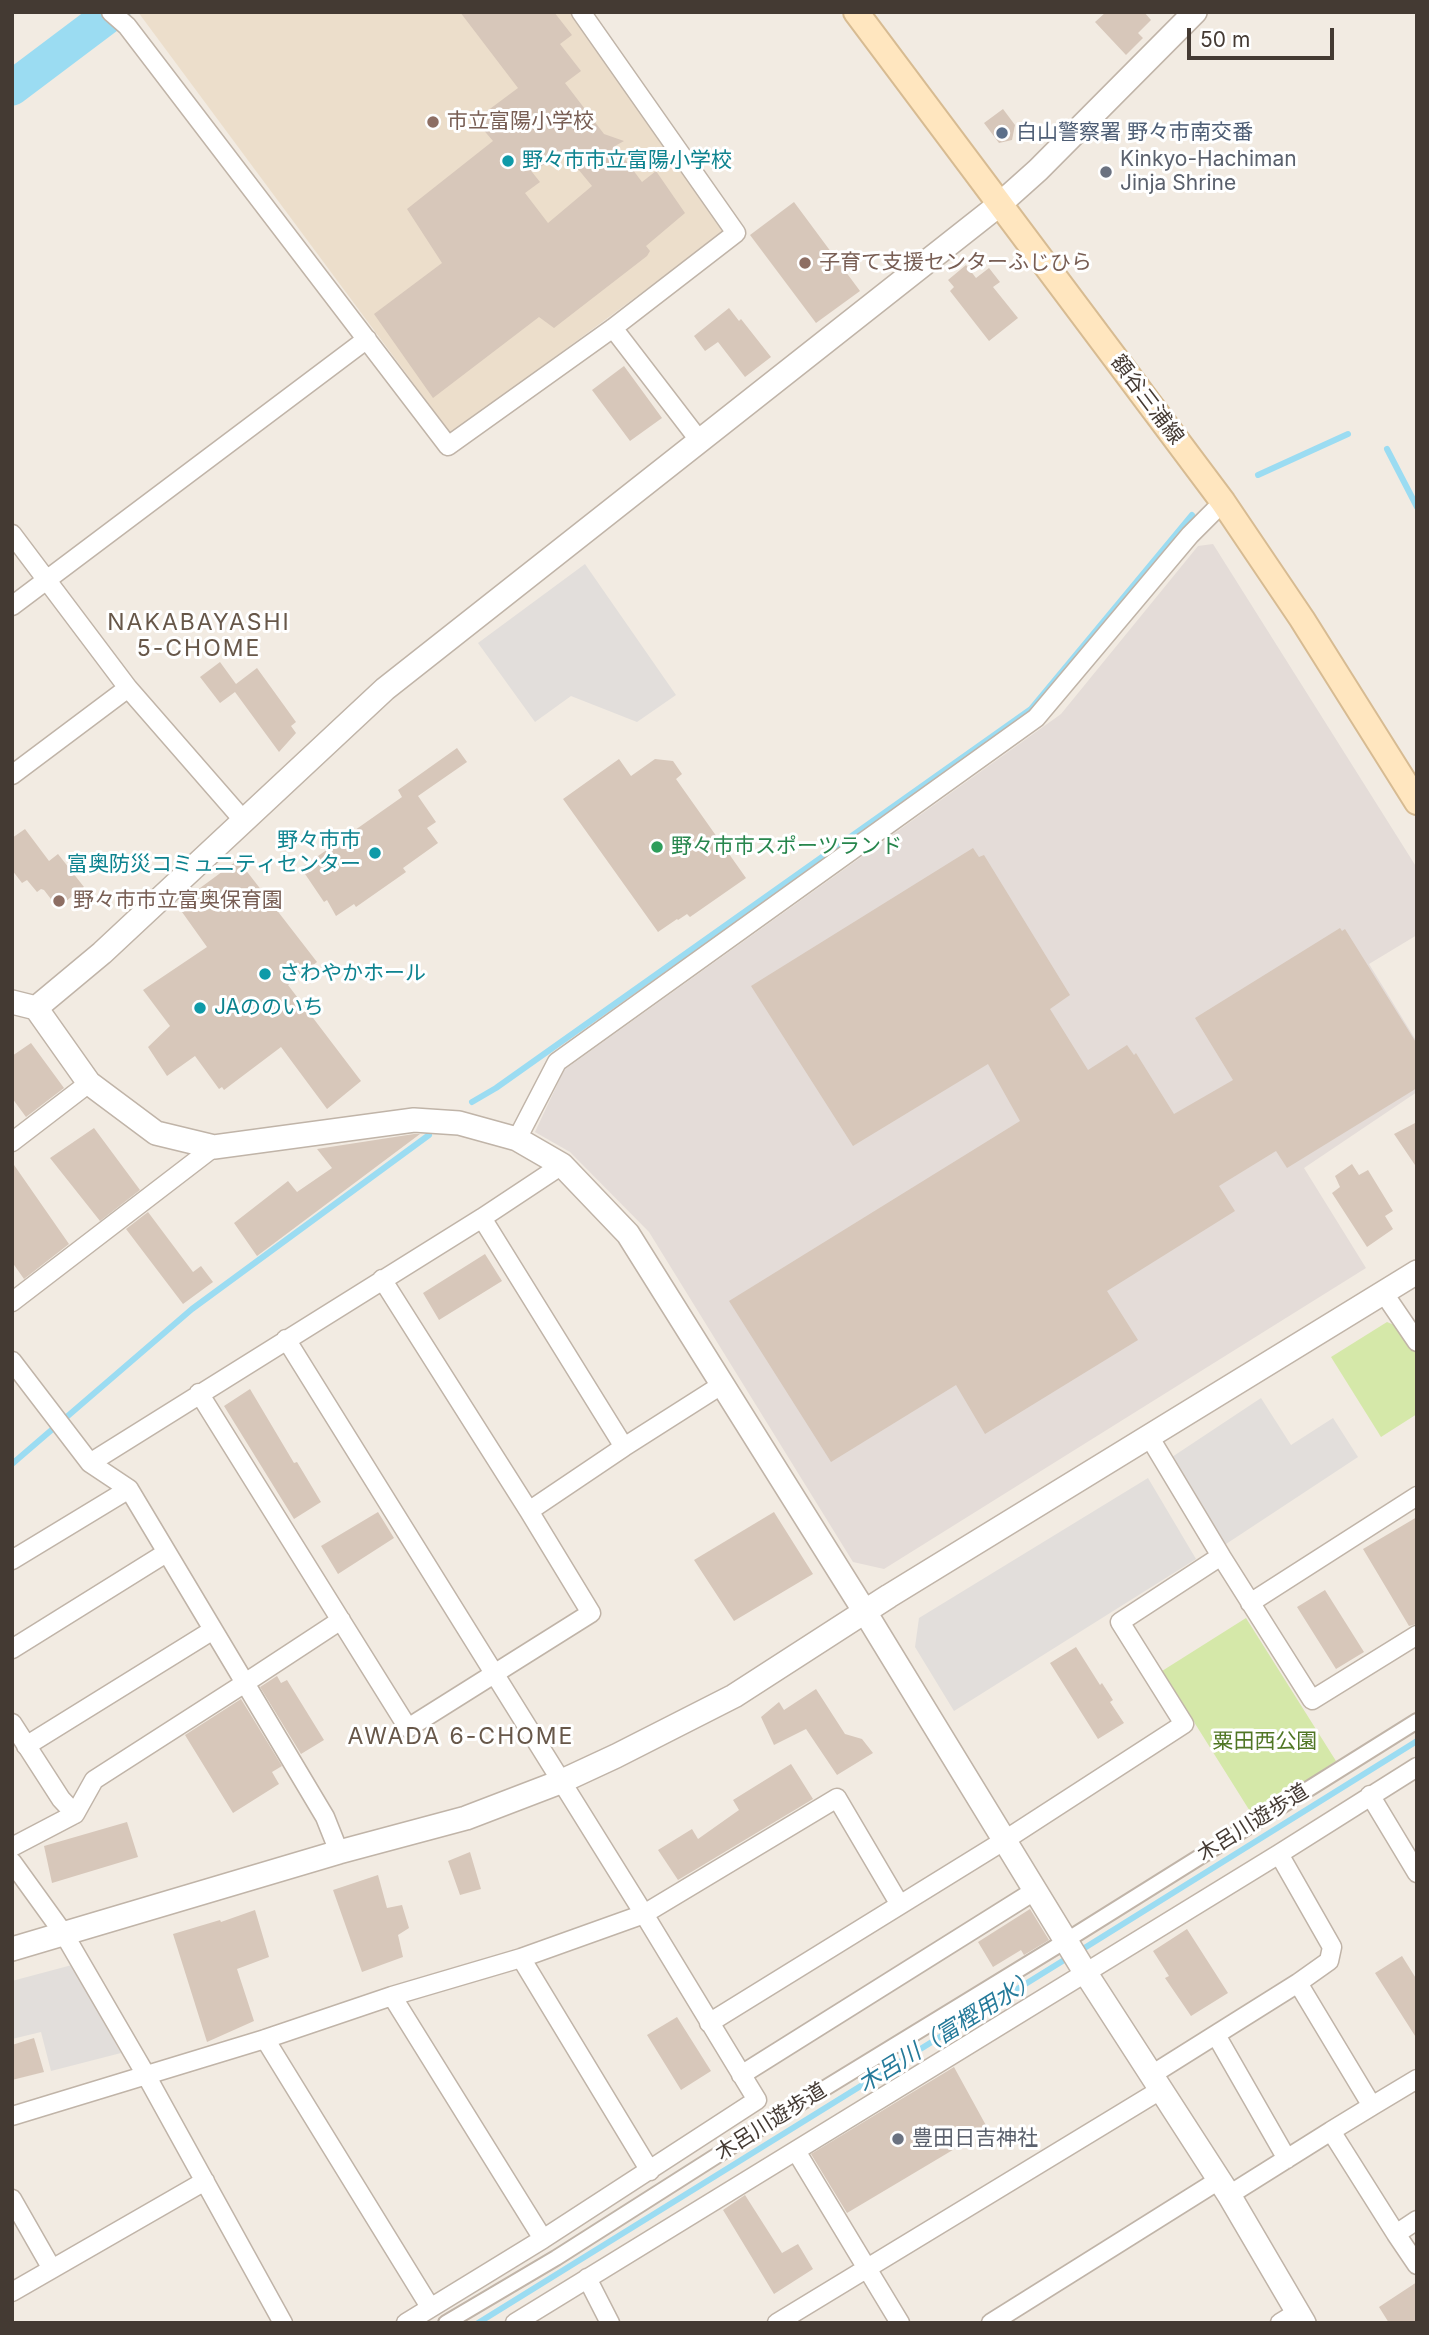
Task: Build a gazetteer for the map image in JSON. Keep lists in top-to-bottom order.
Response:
{
  "streets": {
    "main road": ["額谷三浦線"],
    "street": ["木呂川遊歩道"]
  },
  "districts": ["NAKABAYASHI 5-CHOME", "AWADA 6-CHOME"],
  "water": ["木呂川（富樫用水）"],
  "parks": ["粟田西公園"],
  "places": [
    "市立富陽小学校",
    "白山警察署 野々市南交番",
    "野々市市立富陽小学校",
    "Kinkyo-Hachiman Jinja Shrine",
    "子育て支援センターふじひら",
    "野々市市スポーツランド",
    "野々市市 富奥防災コミュニティセンター",
    "野々市市立富奥保育園",
    "さわやかホール",
    "JAののいち",
    "豊田日吉神社"
  ],
  "scale_bar": "50 m"
}
